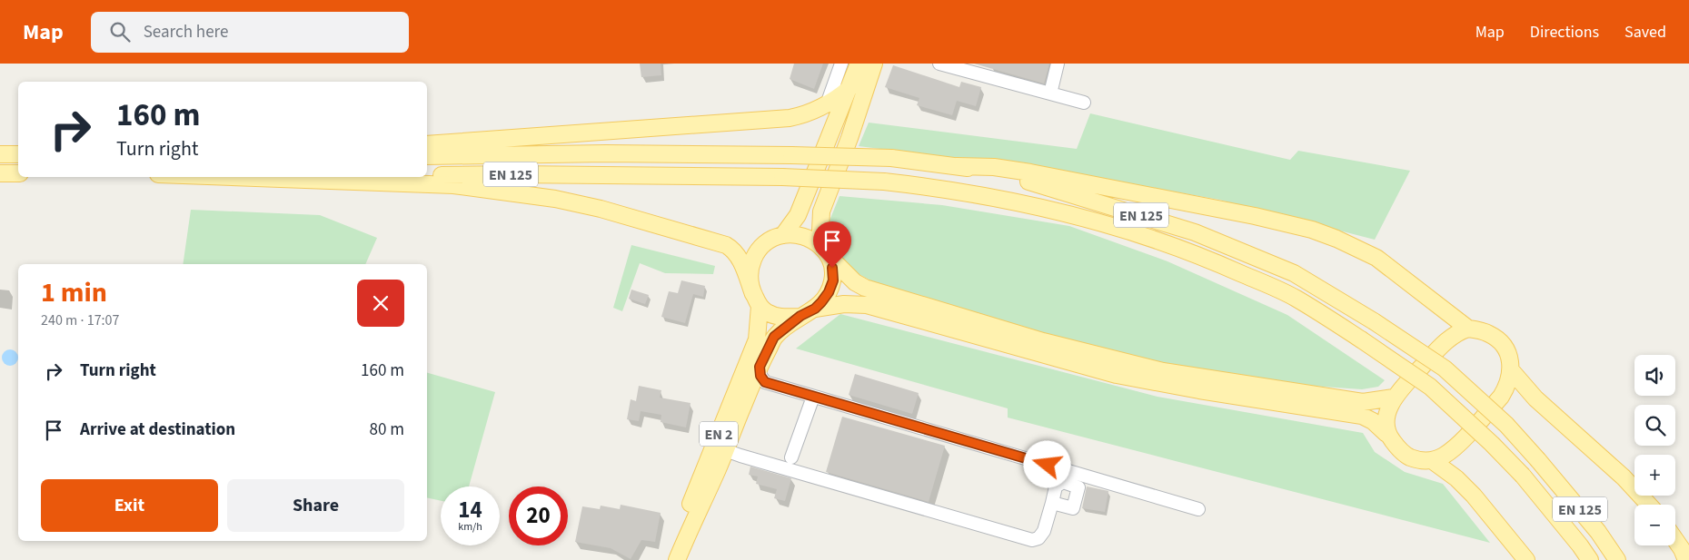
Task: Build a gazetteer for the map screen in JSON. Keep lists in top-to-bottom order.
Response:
{
  "streets": {
    "main road": ["EN 125", "EN 2"]
  },
  "page": {
    "header": "Map",
    "search": "Search here",
    "nav": ["Map", "Directions", "Saved"],
    "turn": ["160 m", "Turn right"],
    "heading": ["1 min", "240 m · 17:07"],
    "list": [
      {
        "name": "Turn right",
        "value": "160 m"
      },
      {
        "name": "Arrive at destination",
        "value": "80 m"
      }
    ],
    "map_buttons": ["+", "−"],
    "buttons": ["Exit", "Share"],
    "speed": "14 km/h",
    "limit": "20"
  }
}
